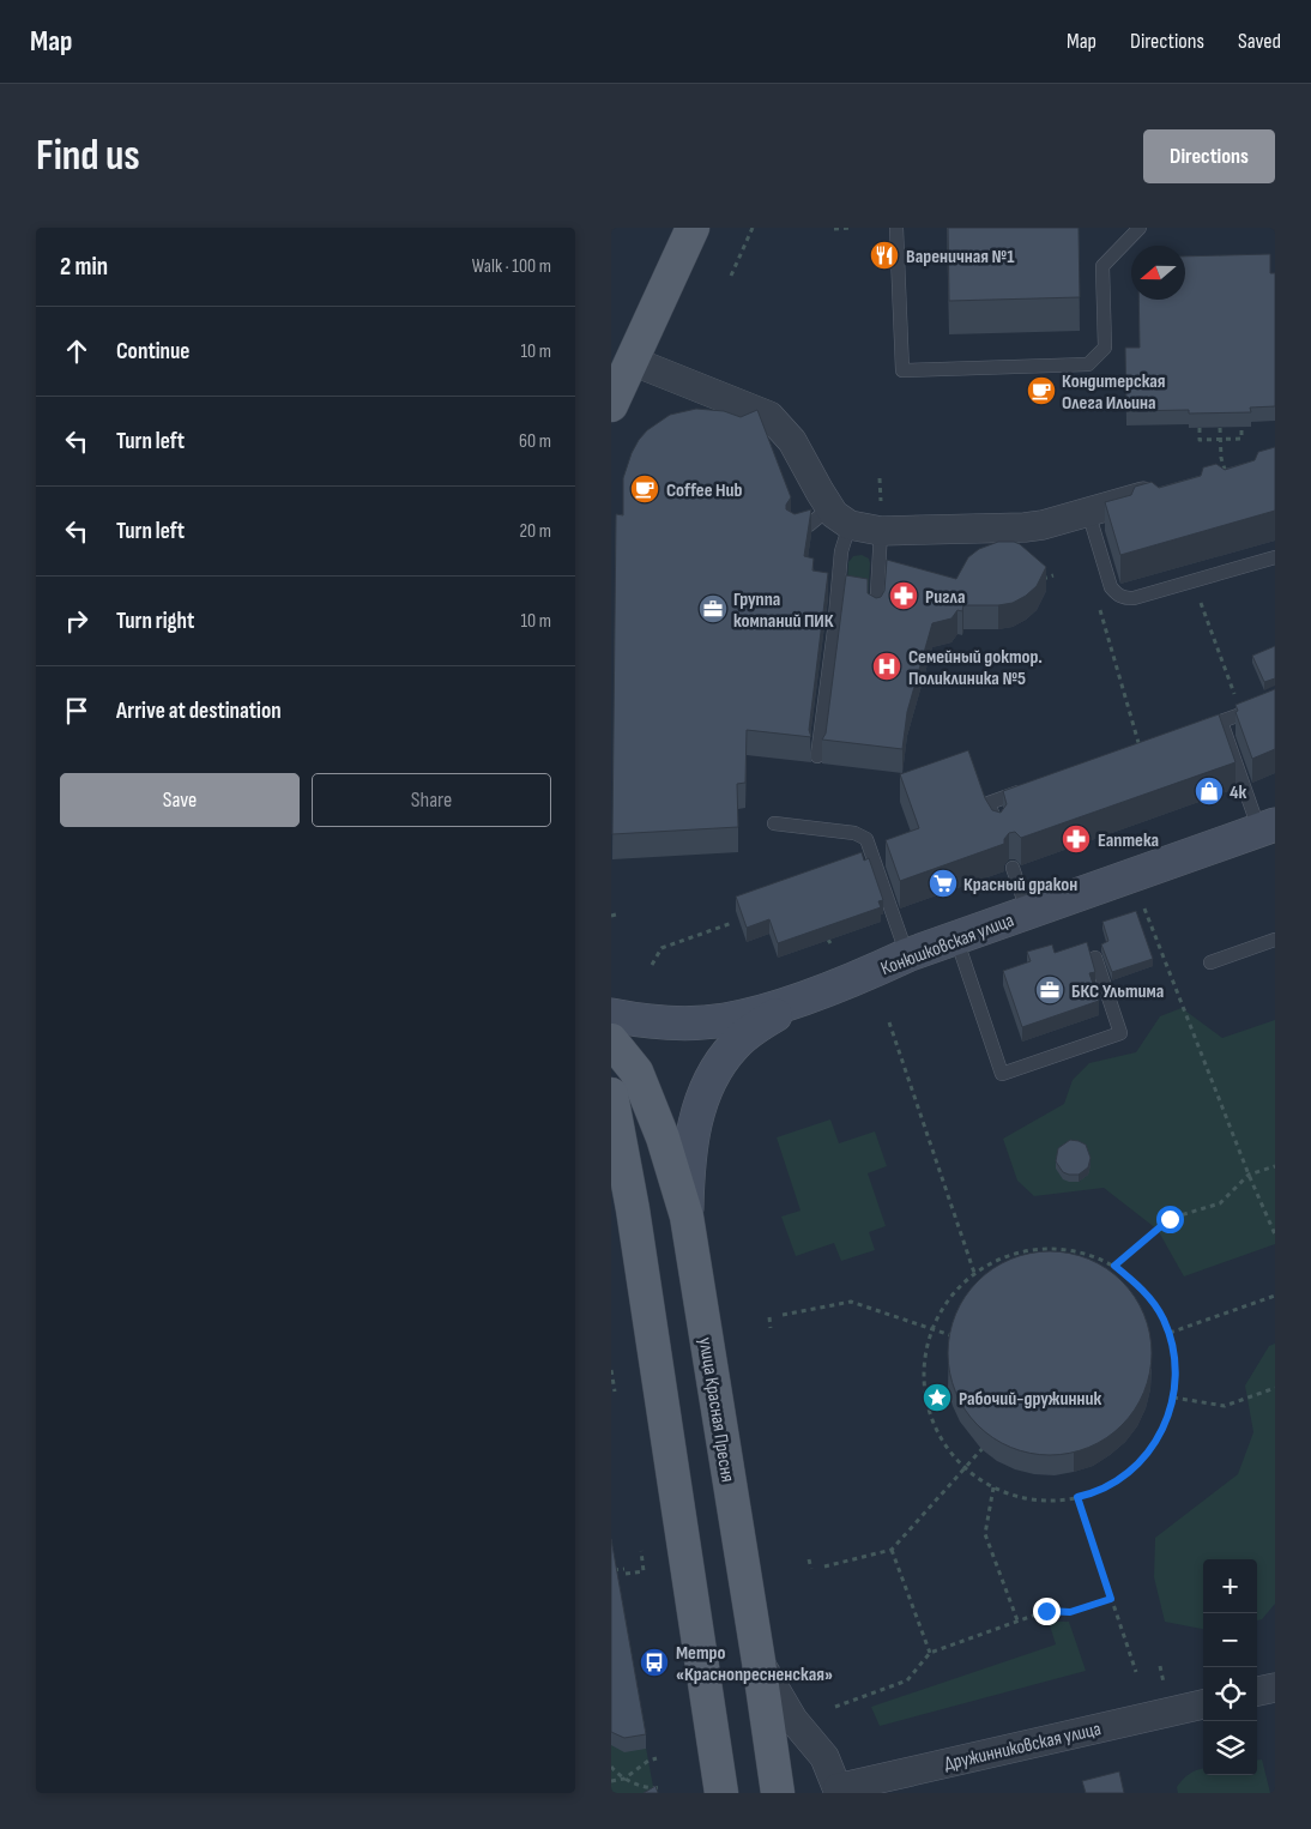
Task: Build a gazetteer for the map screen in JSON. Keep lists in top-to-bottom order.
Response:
{
  "streets": {
    "main road": ["Конюшковская улица", "улица Красная Пресня"],
    "street": ["Дружинниковская улица"]
  },
  "places": {
    "restaurant": ["Вареничная №1"],
    "cafe": ["Кондитерская Олега Ильина", "Coffee Hub"],
    "pharmacy": ["Ригла", "Еаптека"],
    "office": ["Группа компаний ПИК", "БКС Ультима"],
    "hospital": ["Семейный доктор. Поликлиника №5"],
    "shop": ["4к"],
    "supermarket": ["Красный дракон"],
    "place": ["Рабочий-дружинник"],
    "bus stop": ["Метро «Краснопресненская»"]
  },
  "north": "left",
  "page": {
    "header": "Map",
    "nav": ["Map", "Directions", "Saved"],
    "buttons": [
      "Directions",
      ["Save", "Share"]
    ],
    "title": "Find us",
    "heading": ["2 min", "Walk · 100 m"],
    "list": [
      ["Continue", "10 m"],
      ["Turn left", "60 m"],
      ["Turn left", "20 m"],
      ["Turn right", "10 m"],
      "Arrive at destination"
    ],
    "map_buttons": ["+", "−"]
  }
}
